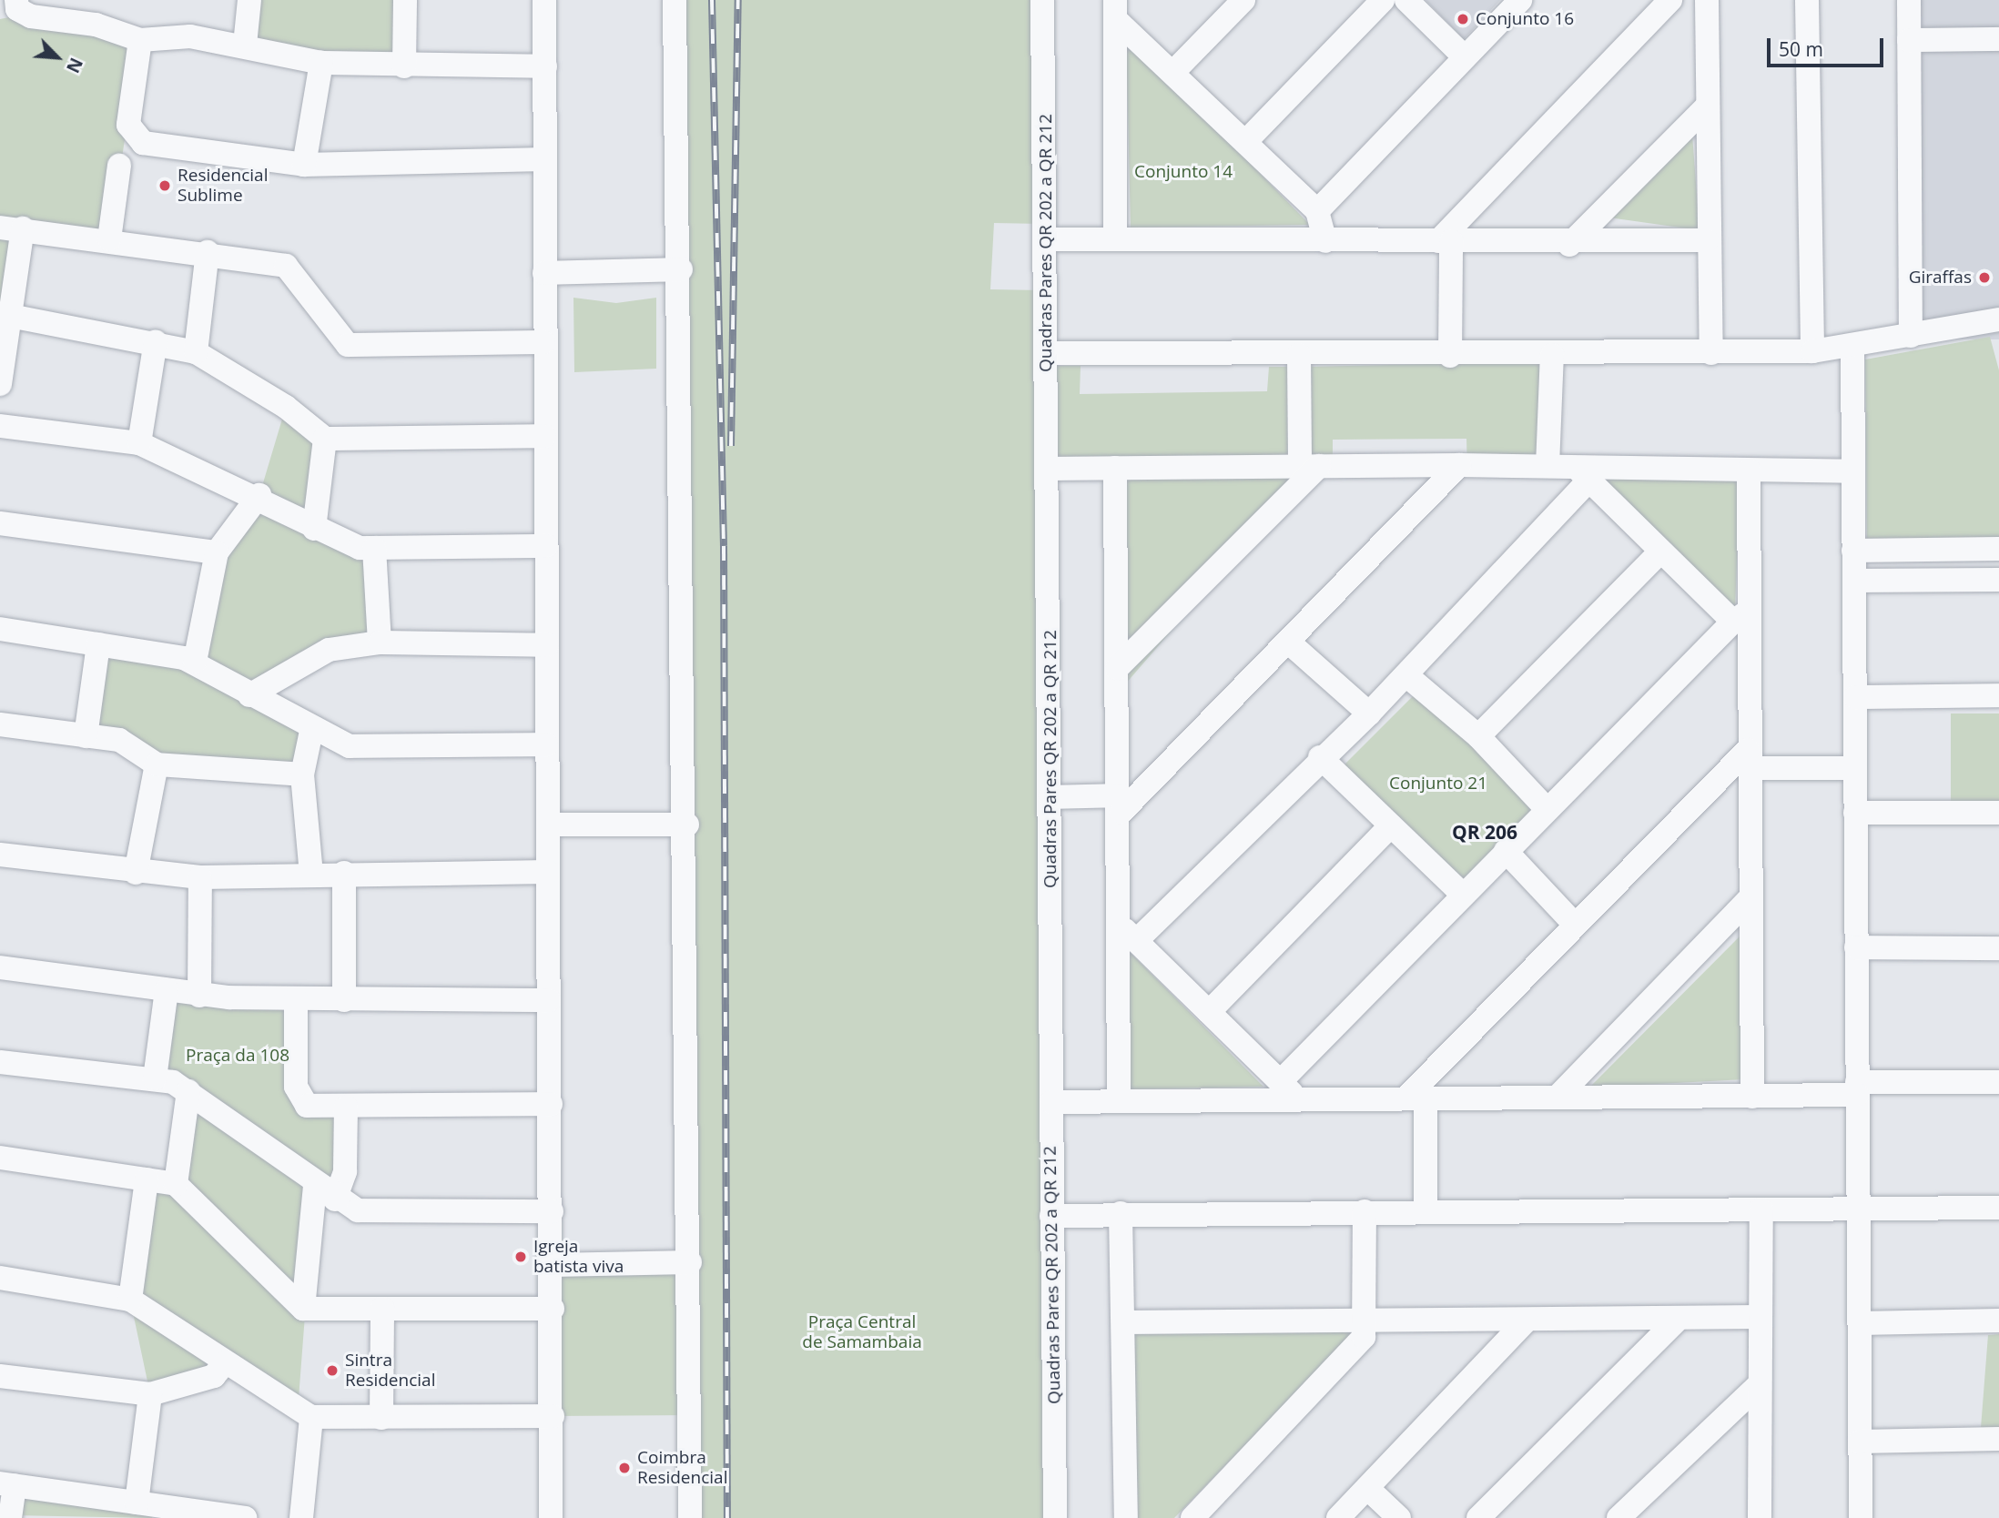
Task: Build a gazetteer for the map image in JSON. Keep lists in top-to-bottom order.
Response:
{
  "streets": {
    "street": ["Quadras Pares QR 202 a QR 212"]
  },
  "districts": ["QR 206"],
  "parks": [
    "Conjunto 14",
    "Conjunto 21",
    "Praça da 108",
    "Praça Central de Samambaia"
  ],
  "places": [
    "Conjunto 16",
    "Residencial Sublime",
    "Giraffas",
    "Igreja batista viva",
    "Sintra Residencial",
    "Coimbra Residencial"
  ],
  "scale_bar": "50 m",
  "north": "bottom right"
}
